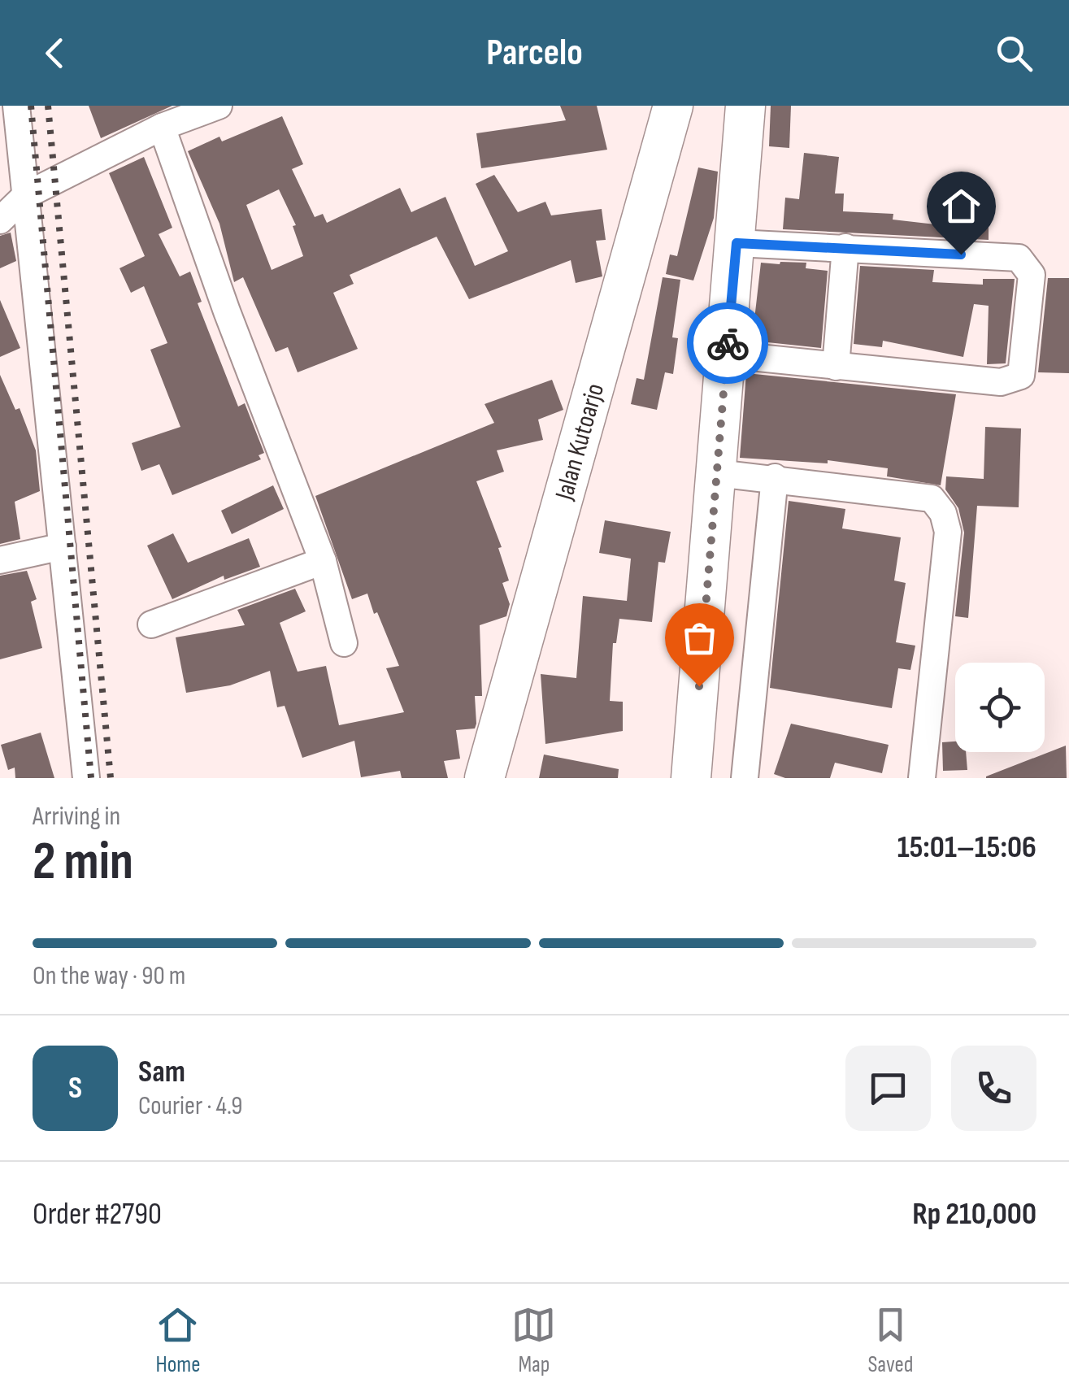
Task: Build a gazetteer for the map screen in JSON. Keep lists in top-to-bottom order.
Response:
{
  "streets": {
    "main road": ["Jalan Kutoarjo"]
  },
  "page": {
    "header": "Parcelo",
    "heading": ["2 min", "Arriving in", "15:01–15:06"],
    "panel": [
      "Sam",
      "Courier · 4.9",
      "Order #2790",
      "Rp 210,000"
    ],
    "bar": "On the way · 90 m",
    "round": "S",
    "tabs": ["Home", "Map", "Saved"]
  }
}
